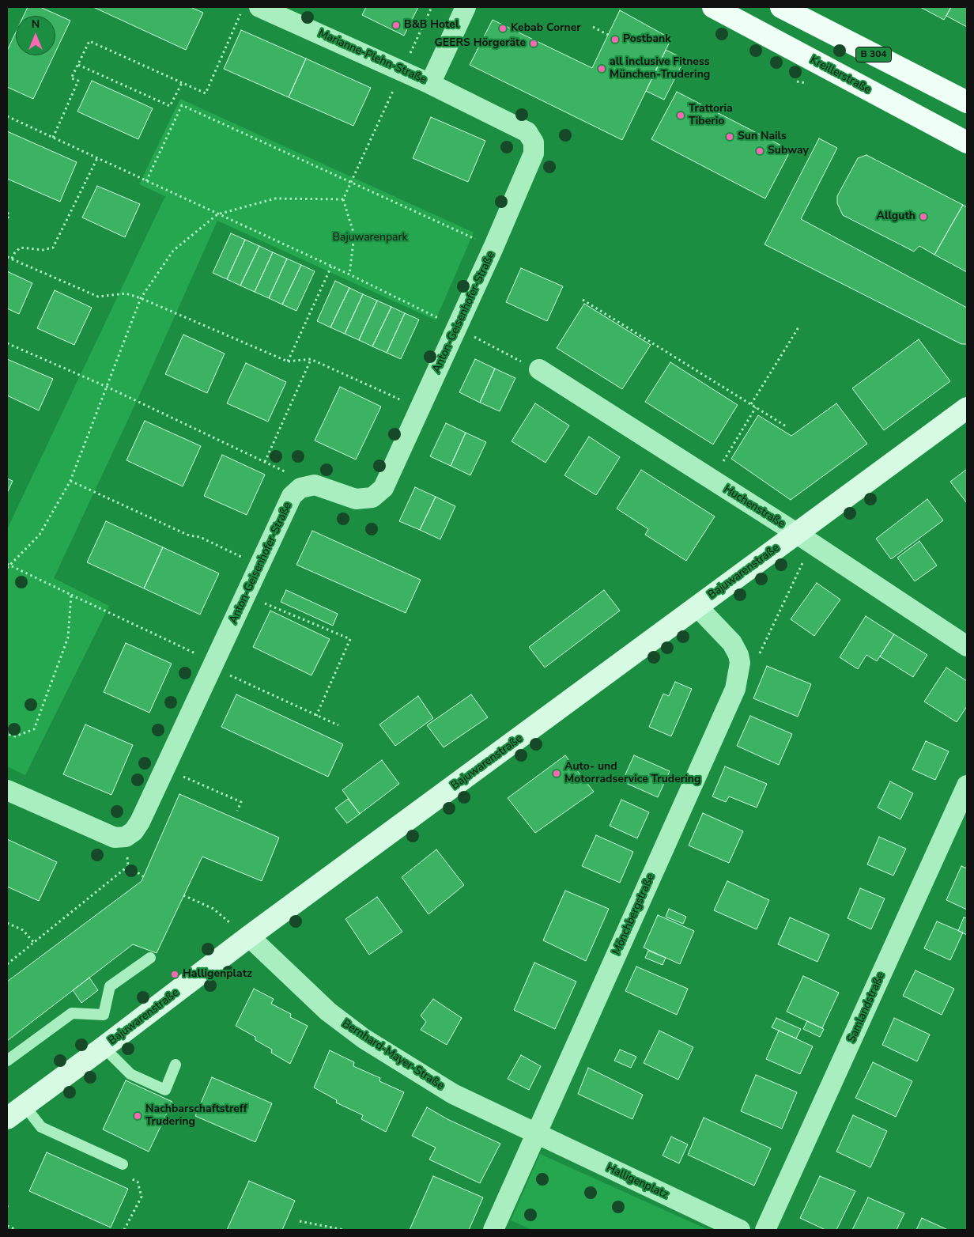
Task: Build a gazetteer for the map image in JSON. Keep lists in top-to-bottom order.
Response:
{
  "streets": {
    "main road": ["B 304", "Kreillerstraße", "Bajuwarenstraße"],
    "street": [
      "Marianne-Plehn-Straße",
      "Anton-Geisenhofer-Straße",
      "Huchenstraße",
      "Mönchbergstraße",
      "Samlandstraße",
      "Bernhard-Mayer-Straße",
      "Halligenplatz"
    ]
  },
  "crossings": [
    ["Marianne-Plehn-Straße", "Anton-Geisenhofer-Straße"],
    ["Huchenstraße", "Bajuwarenstraße"],
    ["Bajuwarenstraße", "Mönchbergstraße"],
    ["Bajuwarenstraße", "Bernhard-Mayer-Straße"],
    ["Mönchbergstraße", "Bernhard-Mayer-Straße"],
    ["Mönchbergstraße", "Halligenplatz"],
    ["Bernhard-Mayer-Straße", "Halligenplatz"]
  ],
  "parks": ["Bajuwarenpark"],
  "places": [
    "B&B Hotel",
    "Kebab Corner",
    "Postbank",
    "GEERS Hörgeräte",
    "all inclusive Fitness München-Trudering",
    "Trattoria Tiberio",
    "Sun Nails",
    "Subway",
    "Allguth",
    "Auto- und Motorradservice Trudering",
    "Halligenplatz",
    "Nachbarschaftstreff Trudering"
  ],
  "north": "top"
}
